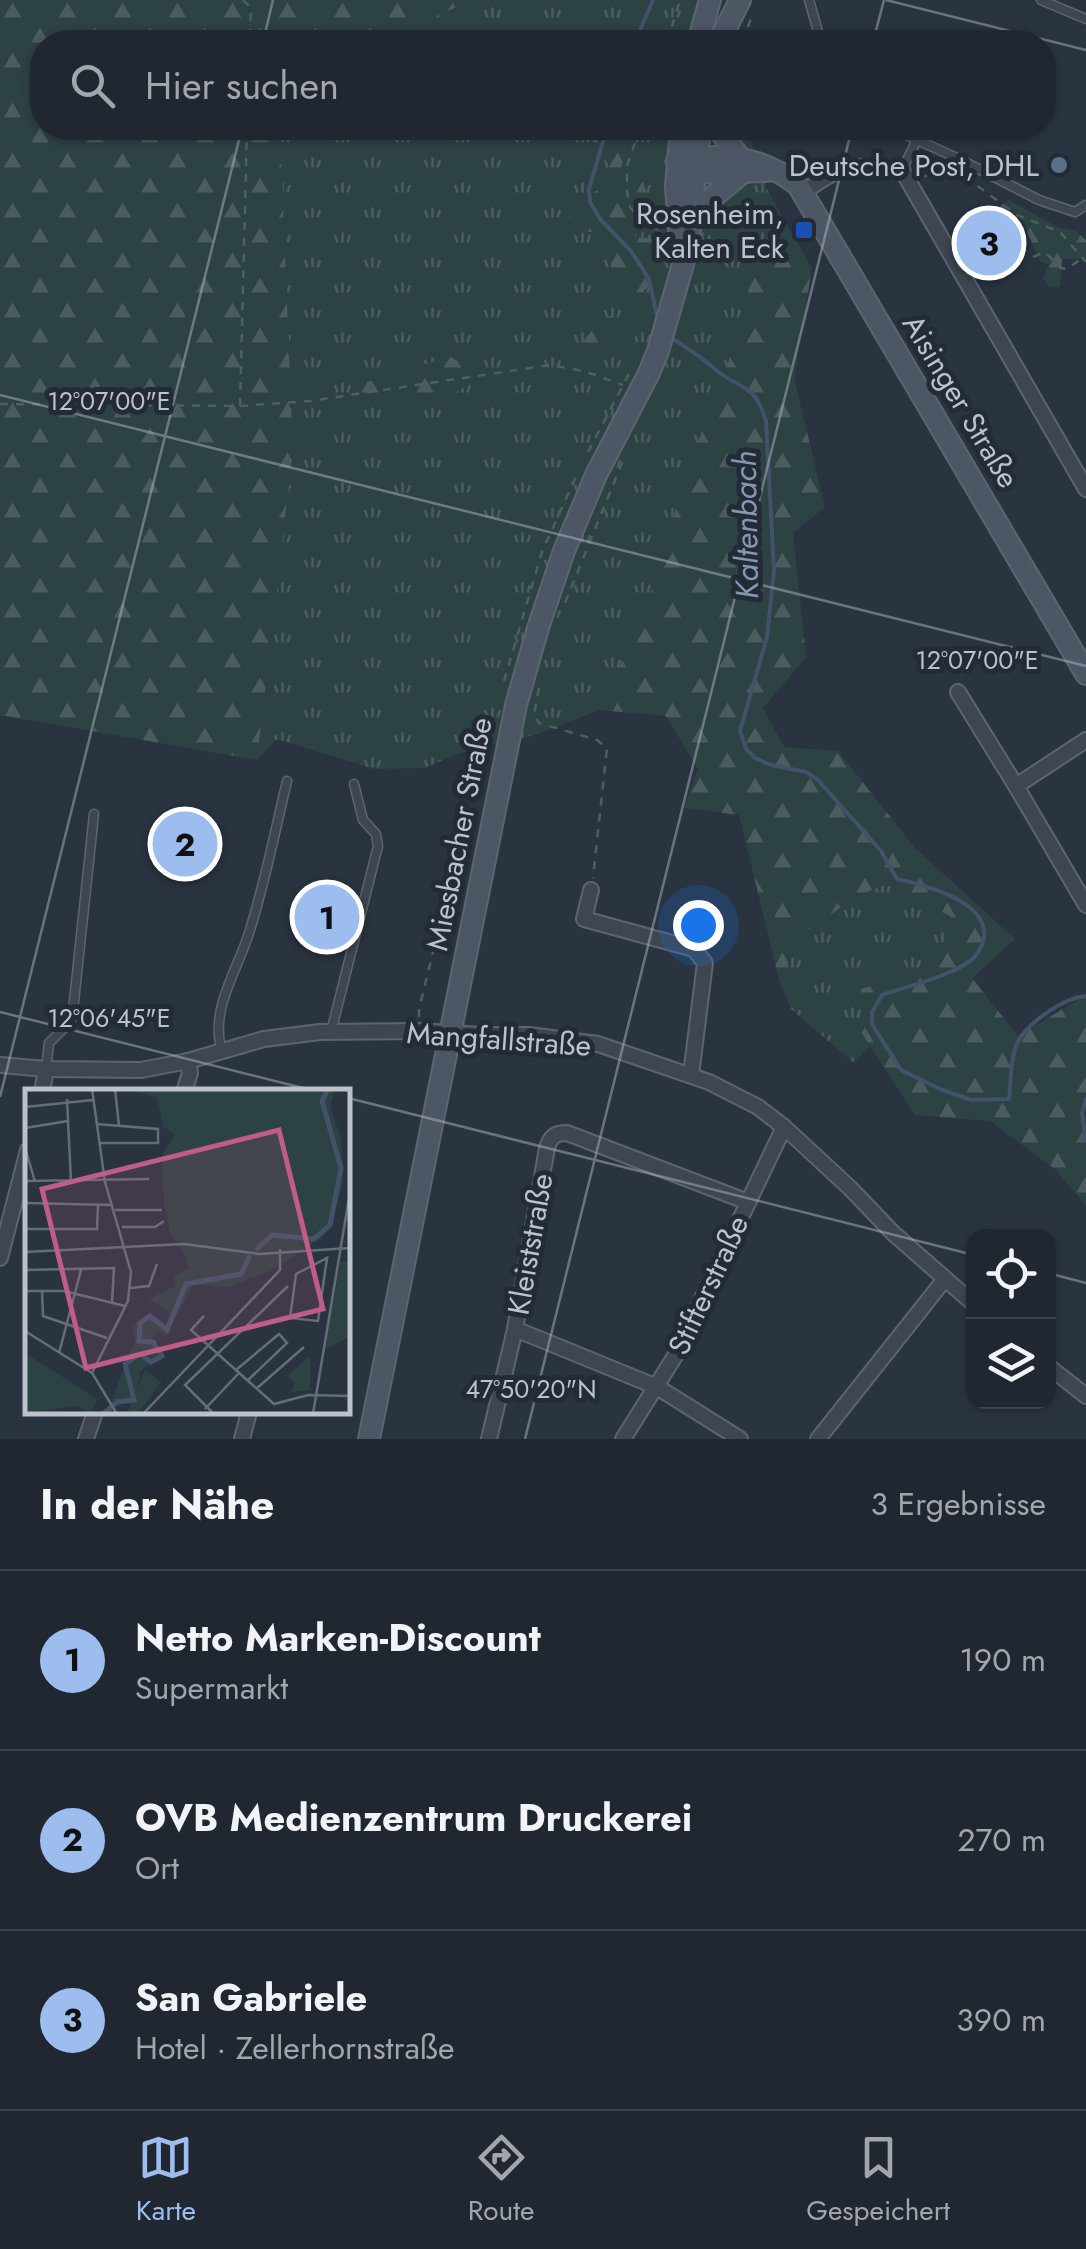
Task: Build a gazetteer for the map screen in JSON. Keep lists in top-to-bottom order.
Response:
{
  "streets": {
    "main road": ["Aisinger Straße", "Miesbacher Straße"],
    "street": ["Mangfallstraße", "Kleiststraße", "Stifterstraße"]
  },
  "crossings": [
    ["Aisinger Straße", "Miesbacher Straße"],
    ["Miesbacher Straße", "Mangfallstraße"],
    ["Mangfallstraße", "Stifterstraße"],
    ["Kleiststraße", "Stifterstraße"]
  ],
  "water": ["Kaltenbach"],
  "places": {
    "other": ["Deutsche Post, DHL"],
    "transit": ["Rosenheim, Kalten Eck"]
  },
  "page": {
    "search": "Hier suchen",
    "pins": ["3", "2", "1"],
    "heading": ["In der Nähe", "3 Ergebnisse"],
    "list": [
      {
        "mark": "1",
        "name": "Netto Marken-Discount",
        "note": "Supermarkt",
        "value": "190 m"
      },
      {
        "mark": "2",
        "name": "OVB Medienzentrum Druckerei",
        "note": "Ort",
        "value": "270 m"
      },
      {
        "mark": "3",
        "name": "San Gabriele",
        "note": "Hotel · Zellerhornstraße",
        "value": "390 m"
      }
    ],
    "nav": ["Karte", "Route", "Gespeichert"]
  },
  "coordinates": ["12°07'00\"E", "12°06'45\"E", "47°50'20\"N"]
}
